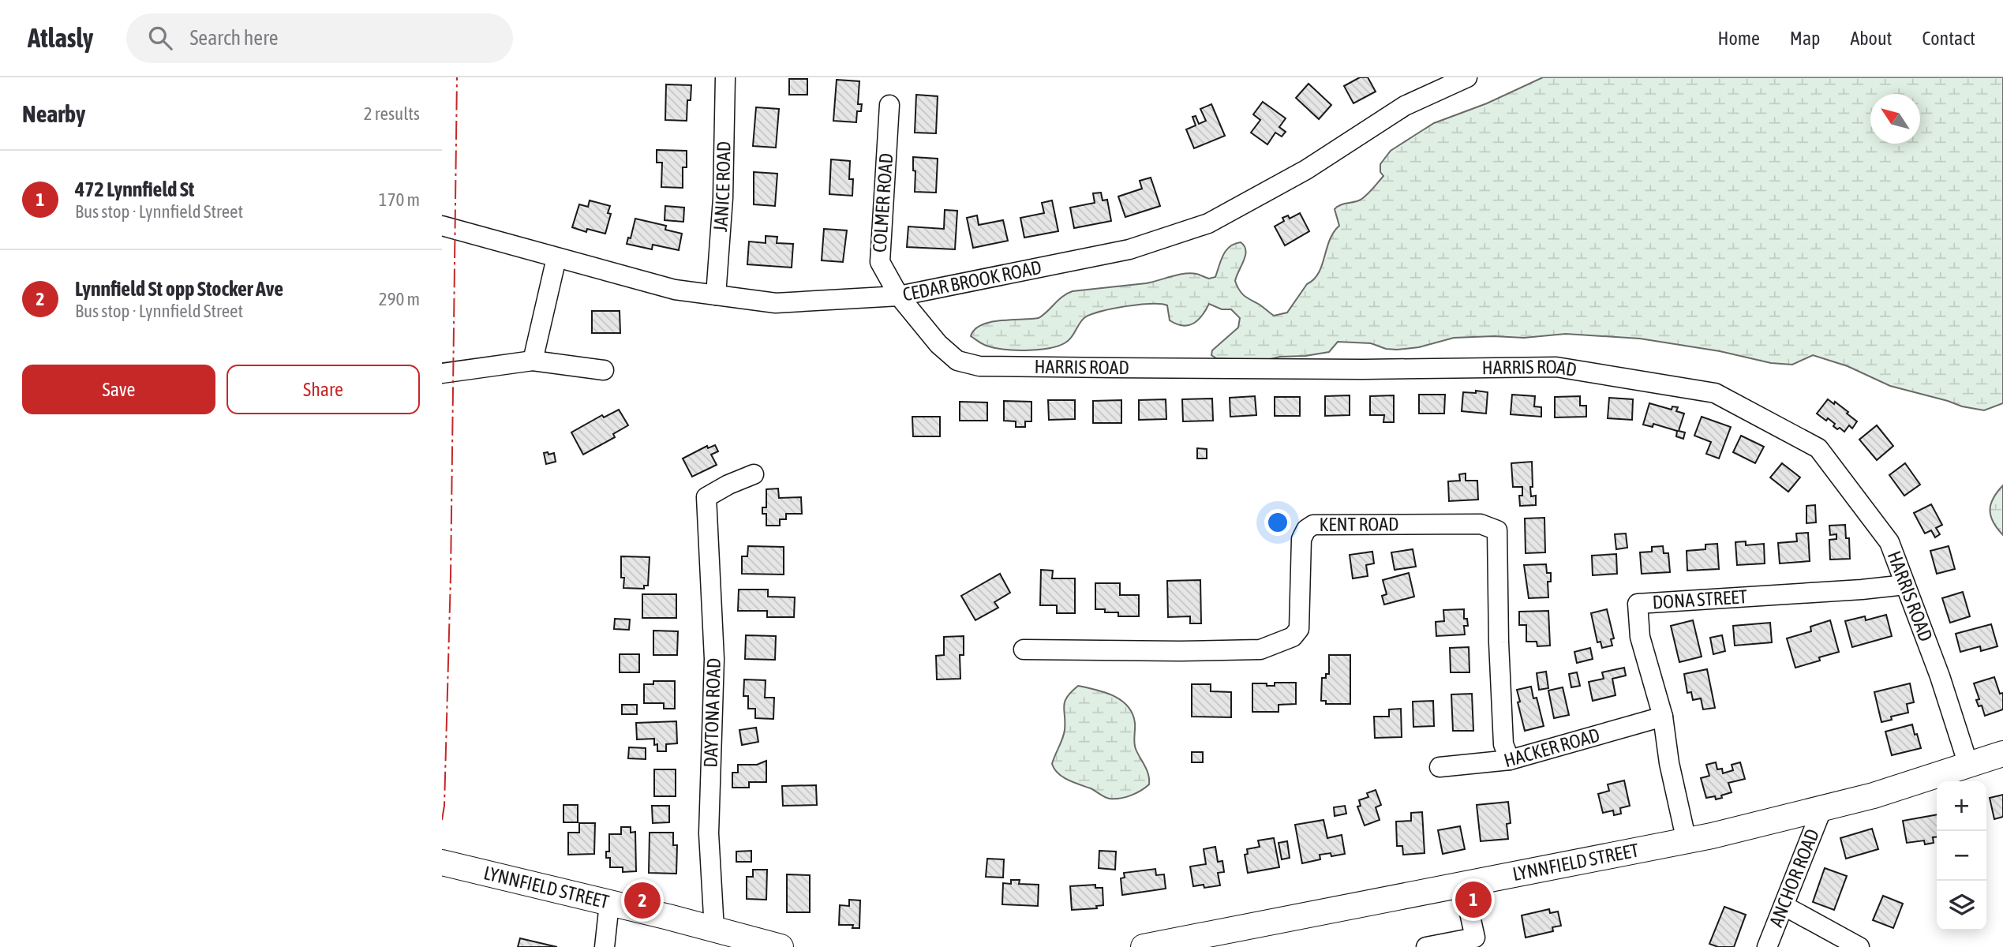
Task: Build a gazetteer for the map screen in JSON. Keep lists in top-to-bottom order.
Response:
{
  "streets": {
    "main road": ["LYNNFIELD STREET"],
    "street": [
      "JANICE ROAD",
      "COLMER ROAD",
      "CEDAR BROOK ROAD",
      "HARRIS ROAD",
      "KENT ROAD",
      "DONA STREET",
      "DAYTONA ROAD",
      "HACKER ROAD",
      "ANCHOR ROAD"
    ]
  },
  "crossings": [
    ["JANICE ROAD", "CEDAR BROOK ROAD"],
    ["COLMER ROAD", "CEDAR BROOK ROAD"],
    ["COLMER ROAD", "HARRIS ROAD"],
    ["CEDAR BROOK ROAD", "HARRIS ROAD"],
    ["HARRIS ROAD", "DONA STREET"],
    ["HARRIS ROAD", "LYNNFIELD STREET"],
    ["KENT ROAD", "HACKER ROAD"],
    ["DONA STREET", "HACKER ROAD"],
    ["DONA STREET", "LYNNFIELD STREET"],
    ["DAYTONA ROAD", "LYNNFIELD STREET"],
    ["LYNNFIELD STREET", "ANCHOR ROAD"]
  ],
  "north": "top left",
  "page": {
    "header": "Atlasly",
    "search": "Search here",
    "nav": [
      "Home",
      "Map",
      "About",
      "Contact"
    ],
    "heading": ["Nearby", "2 results"],
    "list": [
      {
        "mark": "1",
        "name": "472 Lynnfield St",
        "note": "Bus stop · Lynnfield Street",
        "value": "170 m"
      },
      {
        "mark": "2",
        "name": "Lynnfield St opp Stocker Ave",
        "note": "Bus stop · Lynnfield Street",
        "value": "290 m"
      }
    ],
    "buttons": ["Save", "Share"],
    "map_buttons": ["+", "−"],
    "pins": ["1", "2"]
  }
}
